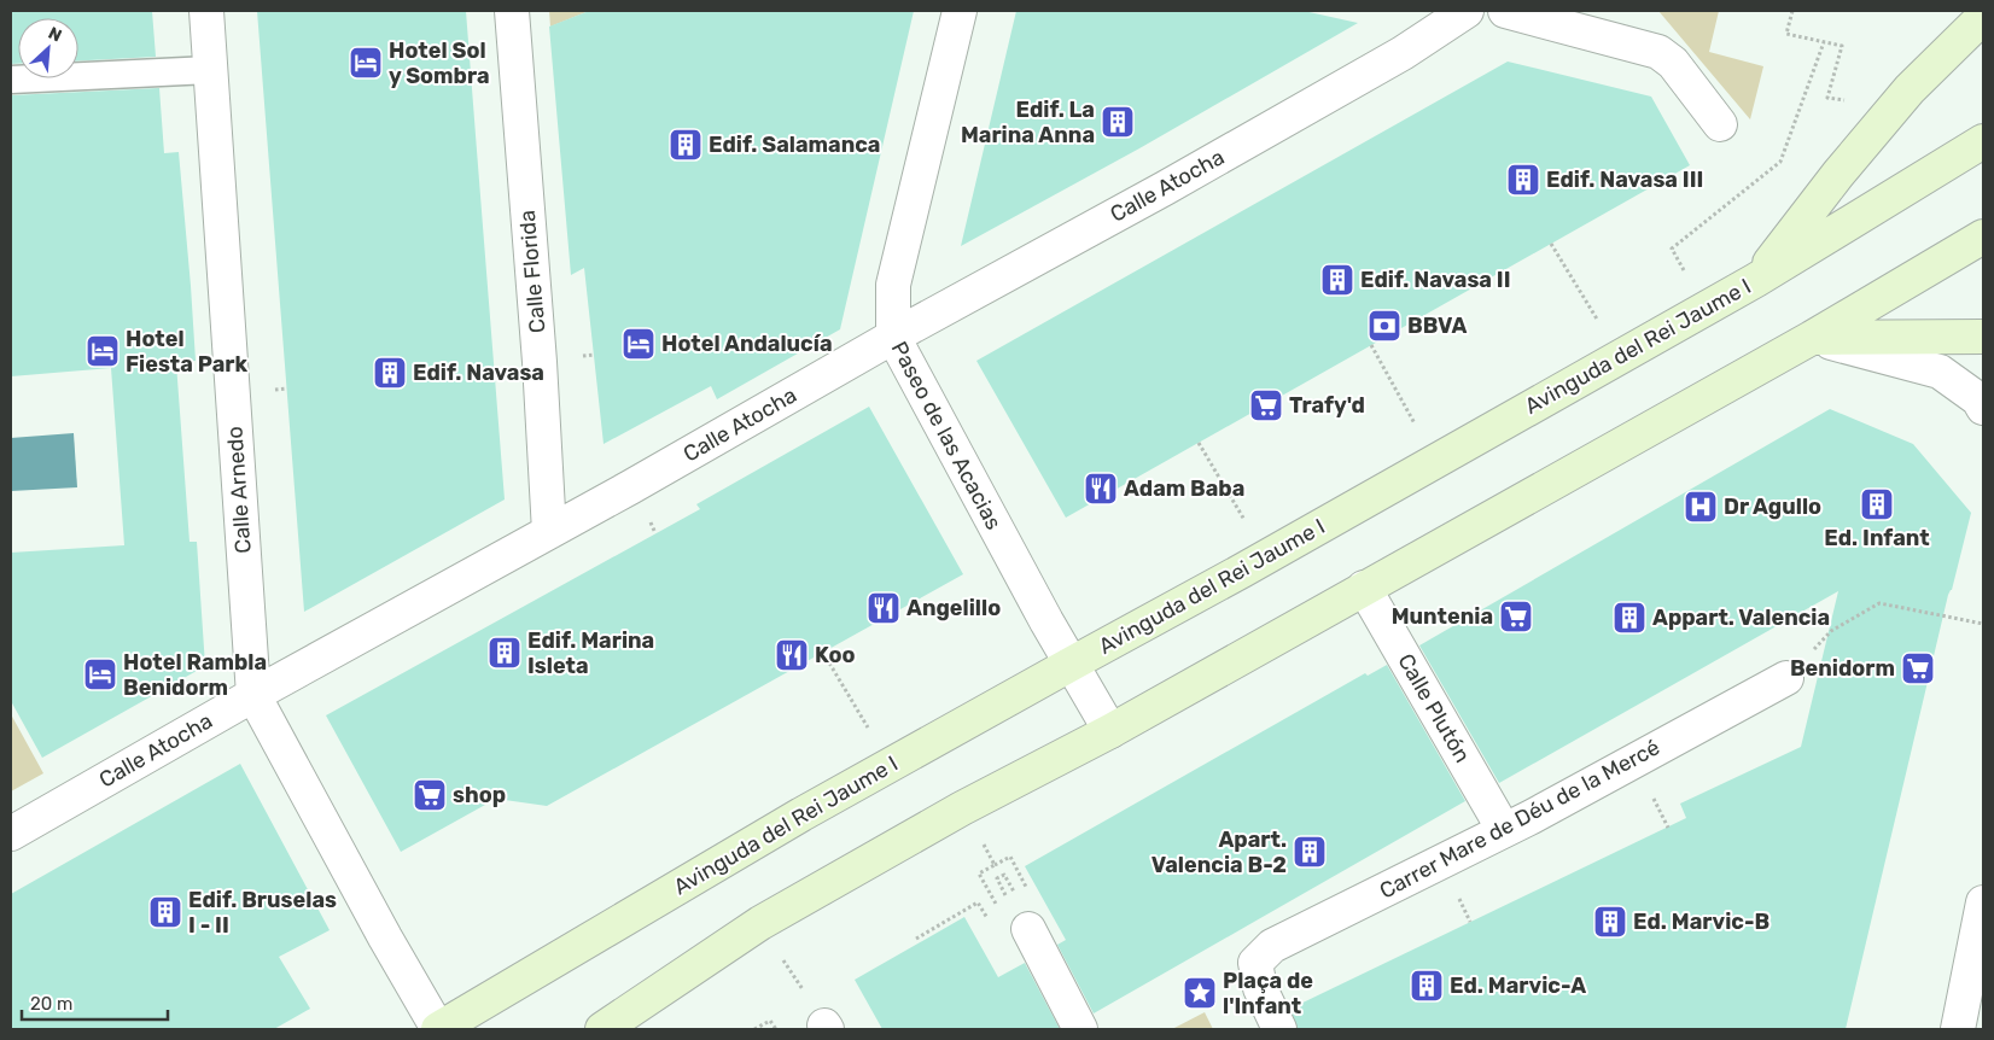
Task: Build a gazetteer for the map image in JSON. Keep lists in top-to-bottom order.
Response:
{
  "streets": {
    "main road": ["Avinguda del Rei Jaume I"],
    "street": [
      "Calle Atocha",
      "Calle Florida",
      "Paseo de las Acacias",
      "Calle Arnedo",
      "Calle Plutón",
      "Carrer Mare de Déu de la Mercé"
    ]
  },
  "crossings": [
    ["Calle Atocha", "Calle Florida"],
    ["Calle Atocha", "Paseo de las Acacias"],
    ["Calle Atocha", "Calle Arnedo"],
    ["Avinguda del Rei Jaume I", "Paseo de las Acacias"],
    ["Avinguda del Rei Jaume I", "Calle Arnedo"],
    ["Calle Plutón", "Carrer Mare de Déu de la Mercé"]
  ],
  "places": {
    "hotel": [
      "Hotel Sol y Sombra",
      "Hotel Andalucía",
      "Hotel Fiesta Park",
      "Hotel Rambla Benidorm"
    ],
    "building": [
      "Edif. La Marina Anna",
      "Edif. Salamanca",
      "Edif. Navasa III",
      "Edif. Navasa II",
      "Edif. Navasa",
      "Ed. Infant",
      "Appart. Valencia",
      "Edif. Marina Isleta",
      "Apart. Valencia B-2",
      "Edif. Bruselas I - II",
      "Ed. Marvic-B",
      "Ed. Marvic-A"
    ],
    "bank": ["BBVA"],
    "supermarket": [
      "Trafy'd",
      "Muntenia",
      "Benidorm",
      "shop"
    ],
    "restaurant": ["Adam Baba", "Angelillo", "Koo"],
    "hospital": ["Dr Agullo"],
    "place": ["Plaça de l'Infant"]
  },
  "scale_bar": "20 m",
  "north": "top right"
}
